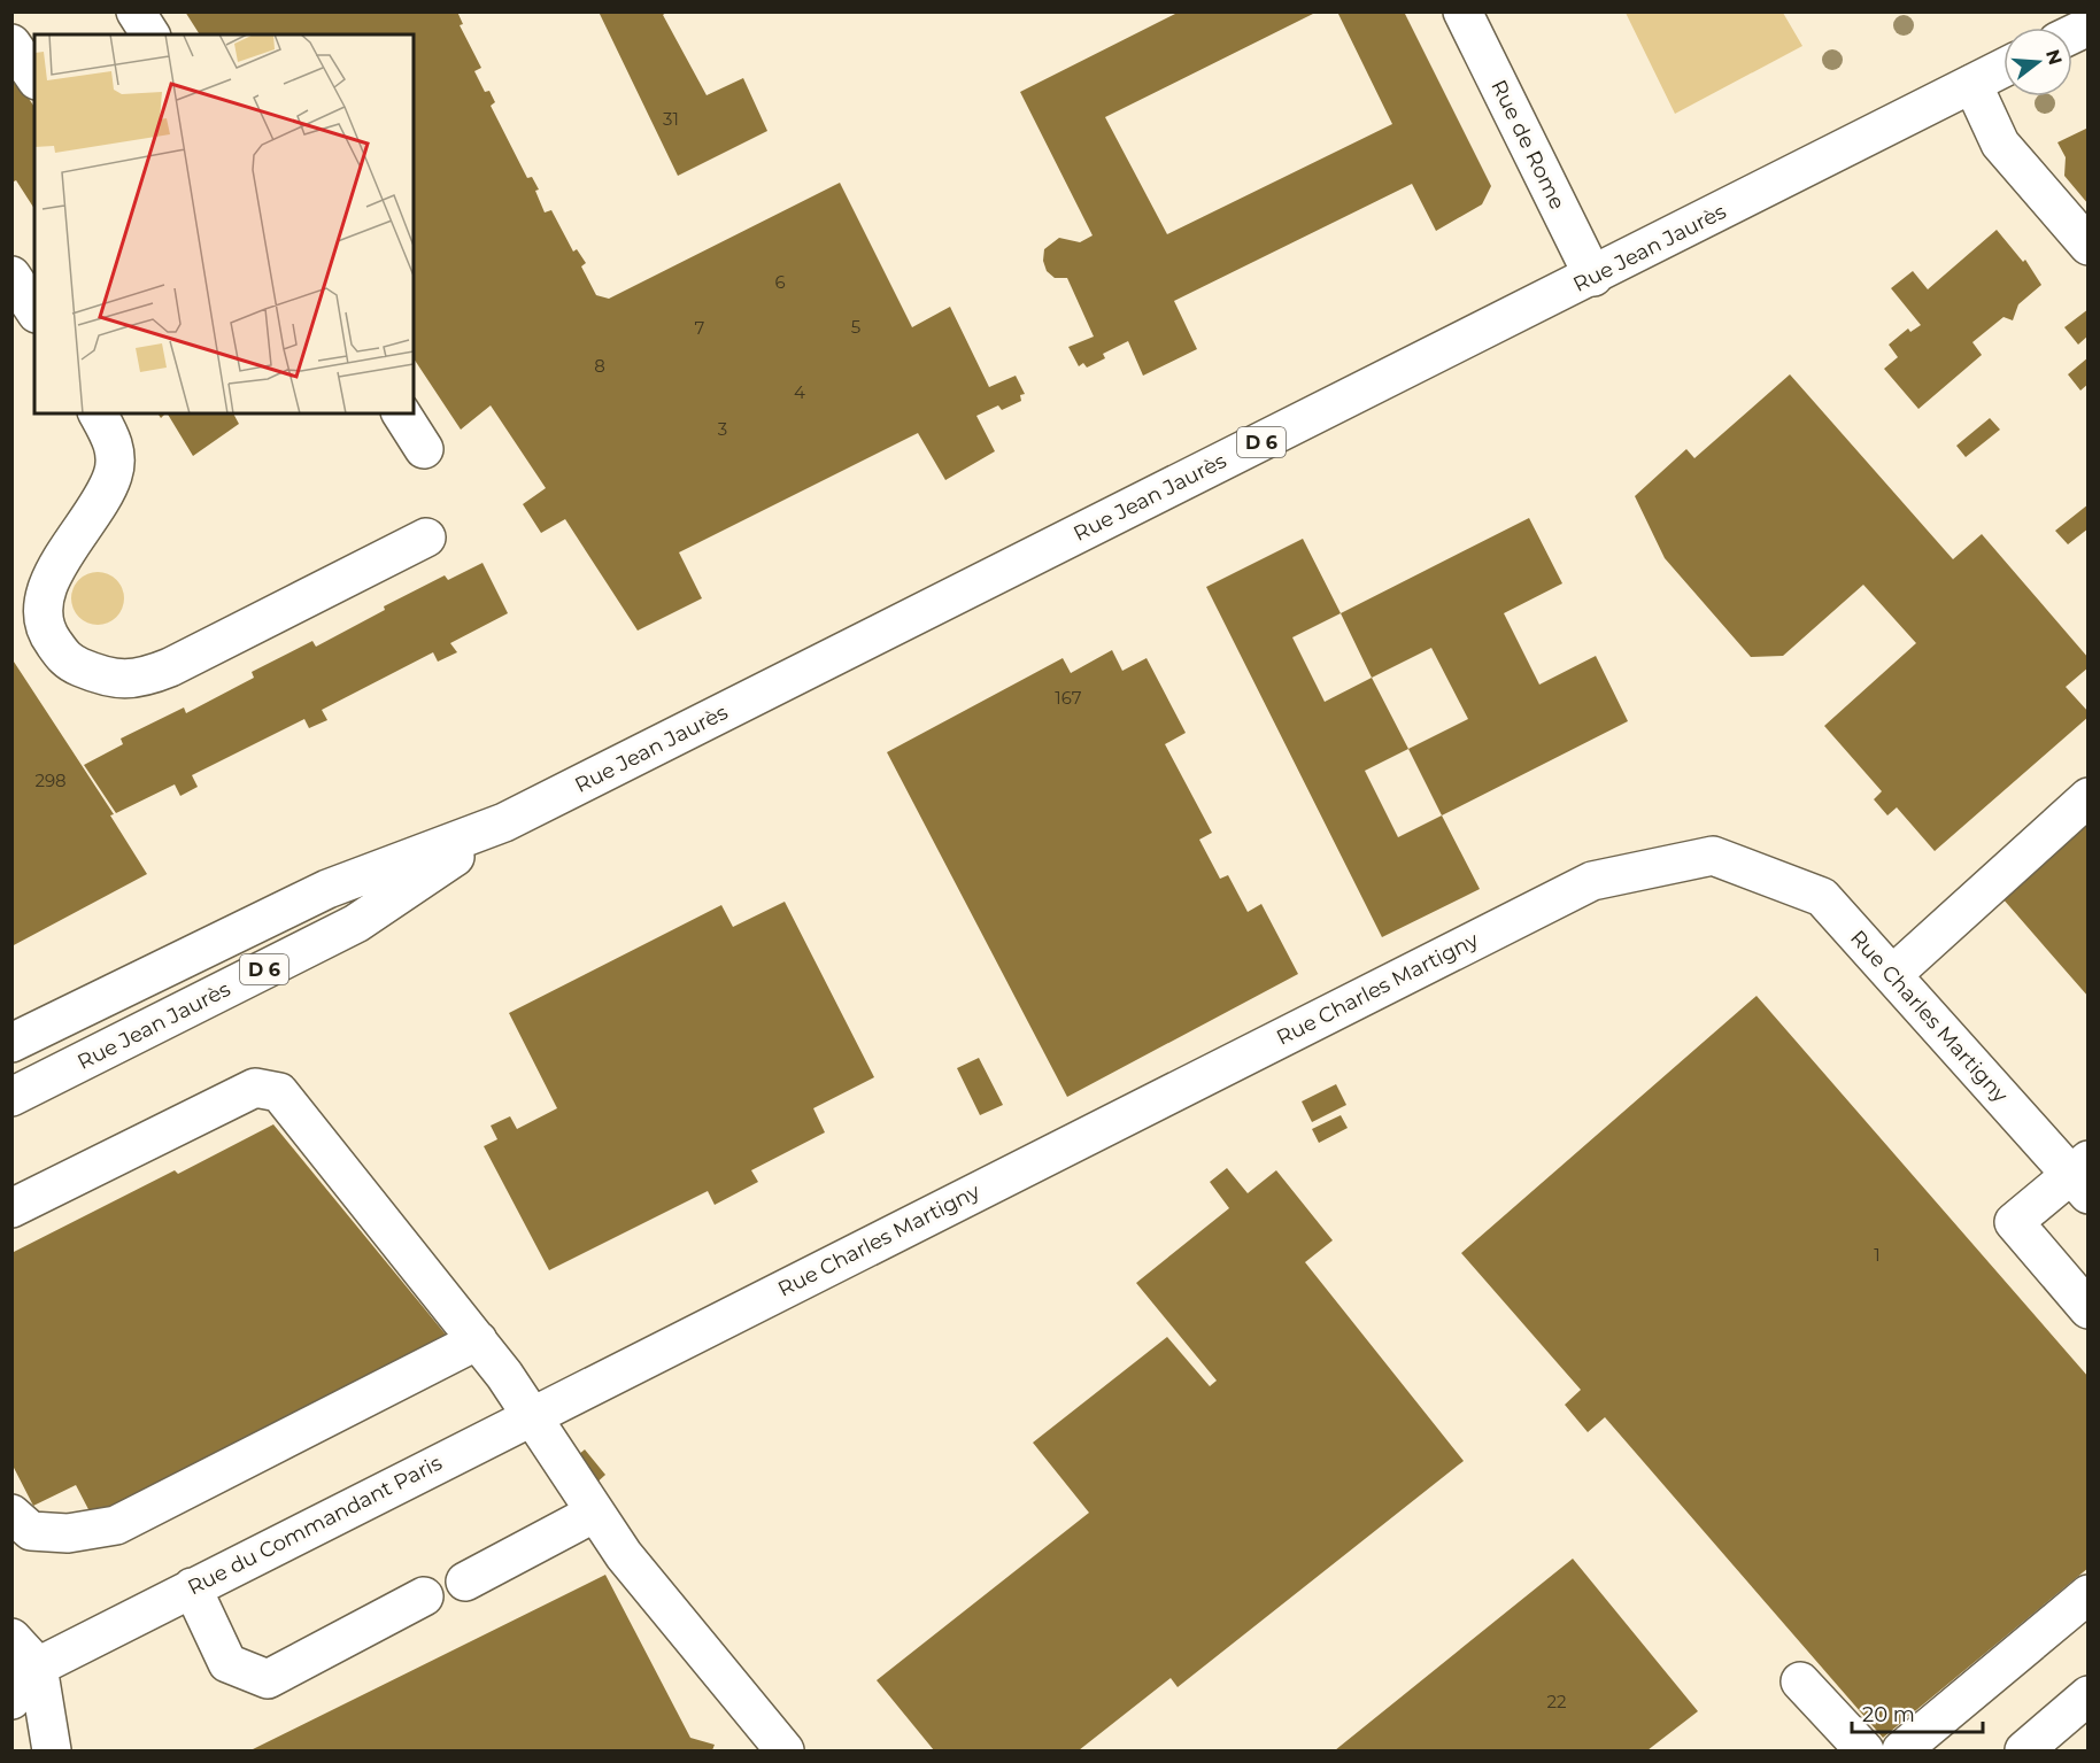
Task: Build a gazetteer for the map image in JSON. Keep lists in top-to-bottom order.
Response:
{
  "streets": {
    "street": [
      "Rue de Rome",
      "Rue Jean Jaurès",
      "D 6",
      "Rue Charles Martigny",
      "Rue du Commandant Paris"
    ]
  },
  "crossings": [
    ["Rue de Rome", "Rue Jean Jaurès"],
    ["Rue Charles Martigny", "Rue du Commandant Paris"]
  ],
  "house_numbers": [
    "31",
    "6",
    "5",
    "7",
    "8",
    "4",
    "3",
    "167",
    "298",
    "1",
    "22"
  ],
  "scale_bar": "20 m",
  "north": "right"
}
